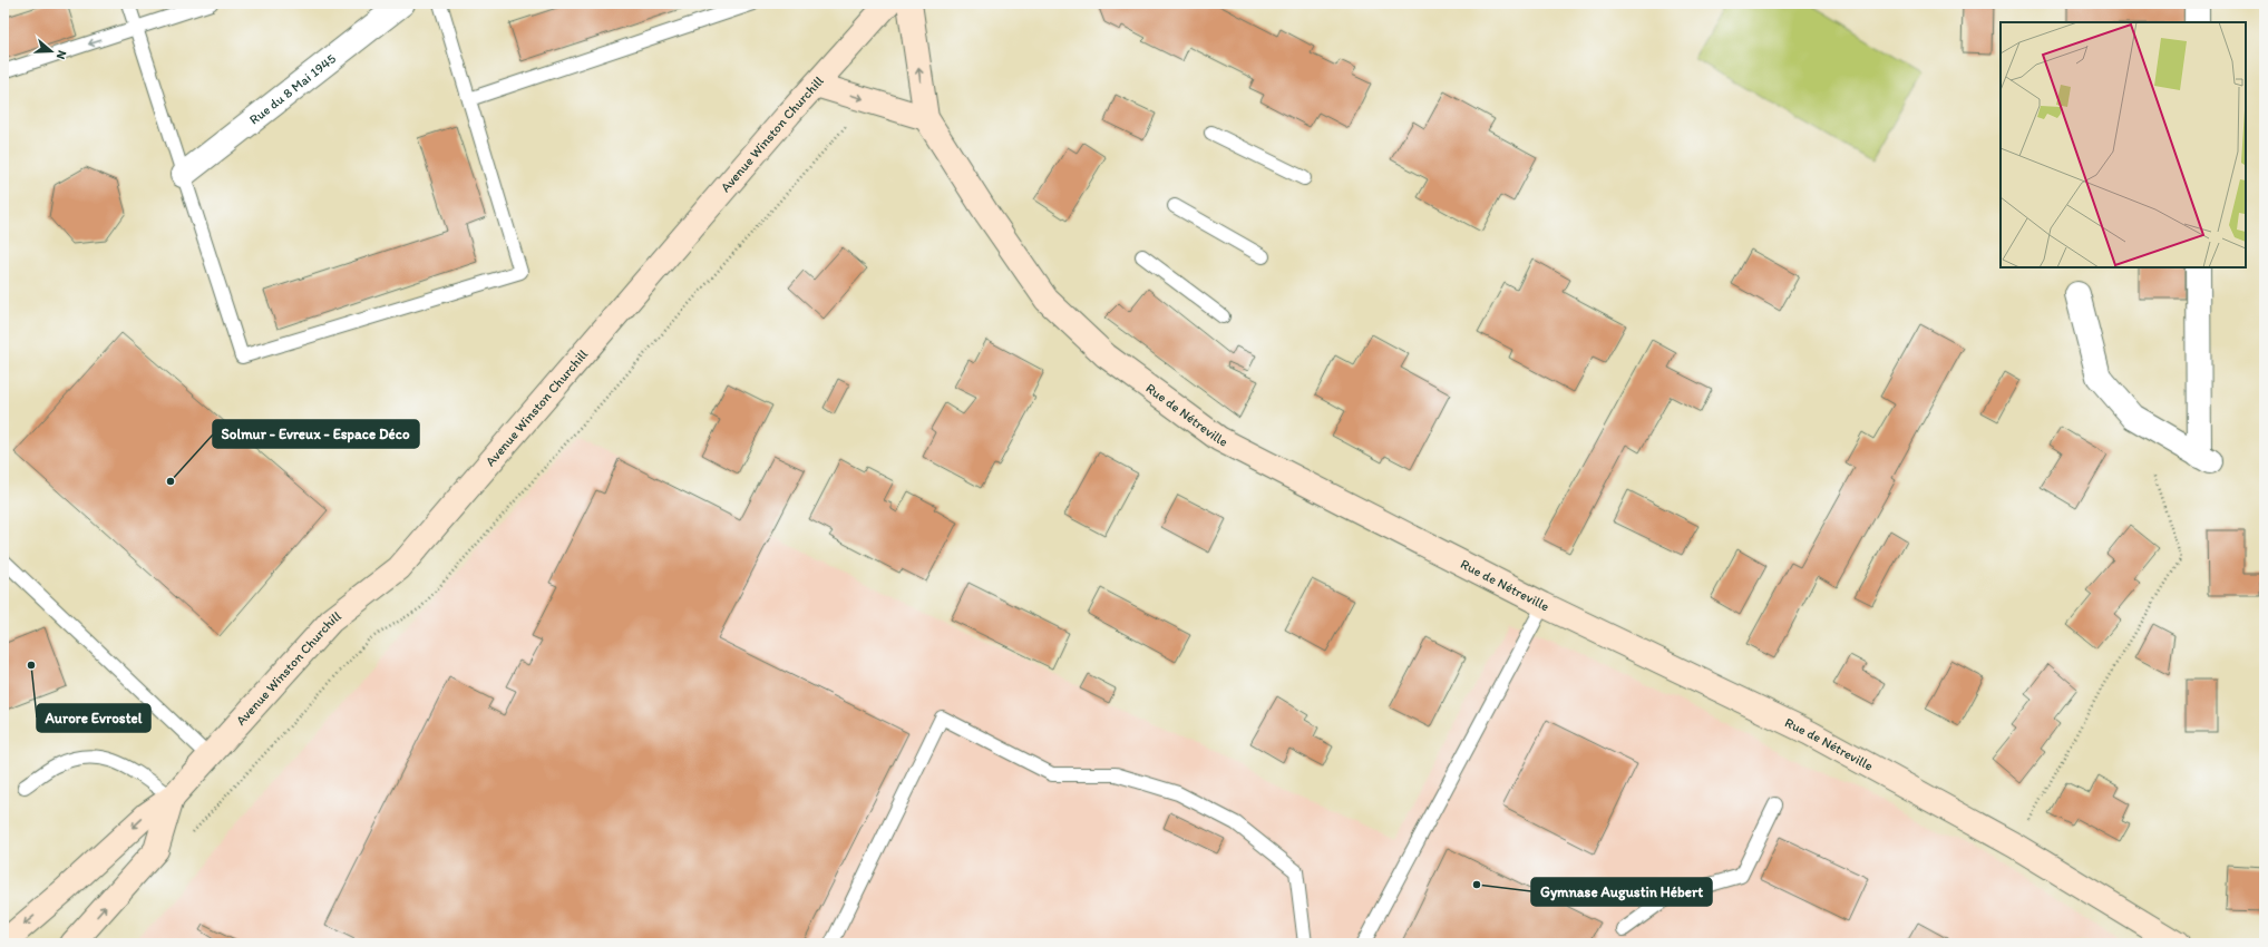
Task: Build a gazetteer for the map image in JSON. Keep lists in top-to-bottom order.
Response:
{
  "streets": {
    "street": ["Rue du 8 Mai 1945", "Avenue Winston Churchill", "Rue de Nétreville"]
  },
  "places": ["Solmur - Evreux - Espace Déco", "Aurore Evrostel", "Gymnase Augustin Hébert"],
  "north": "right"
}
